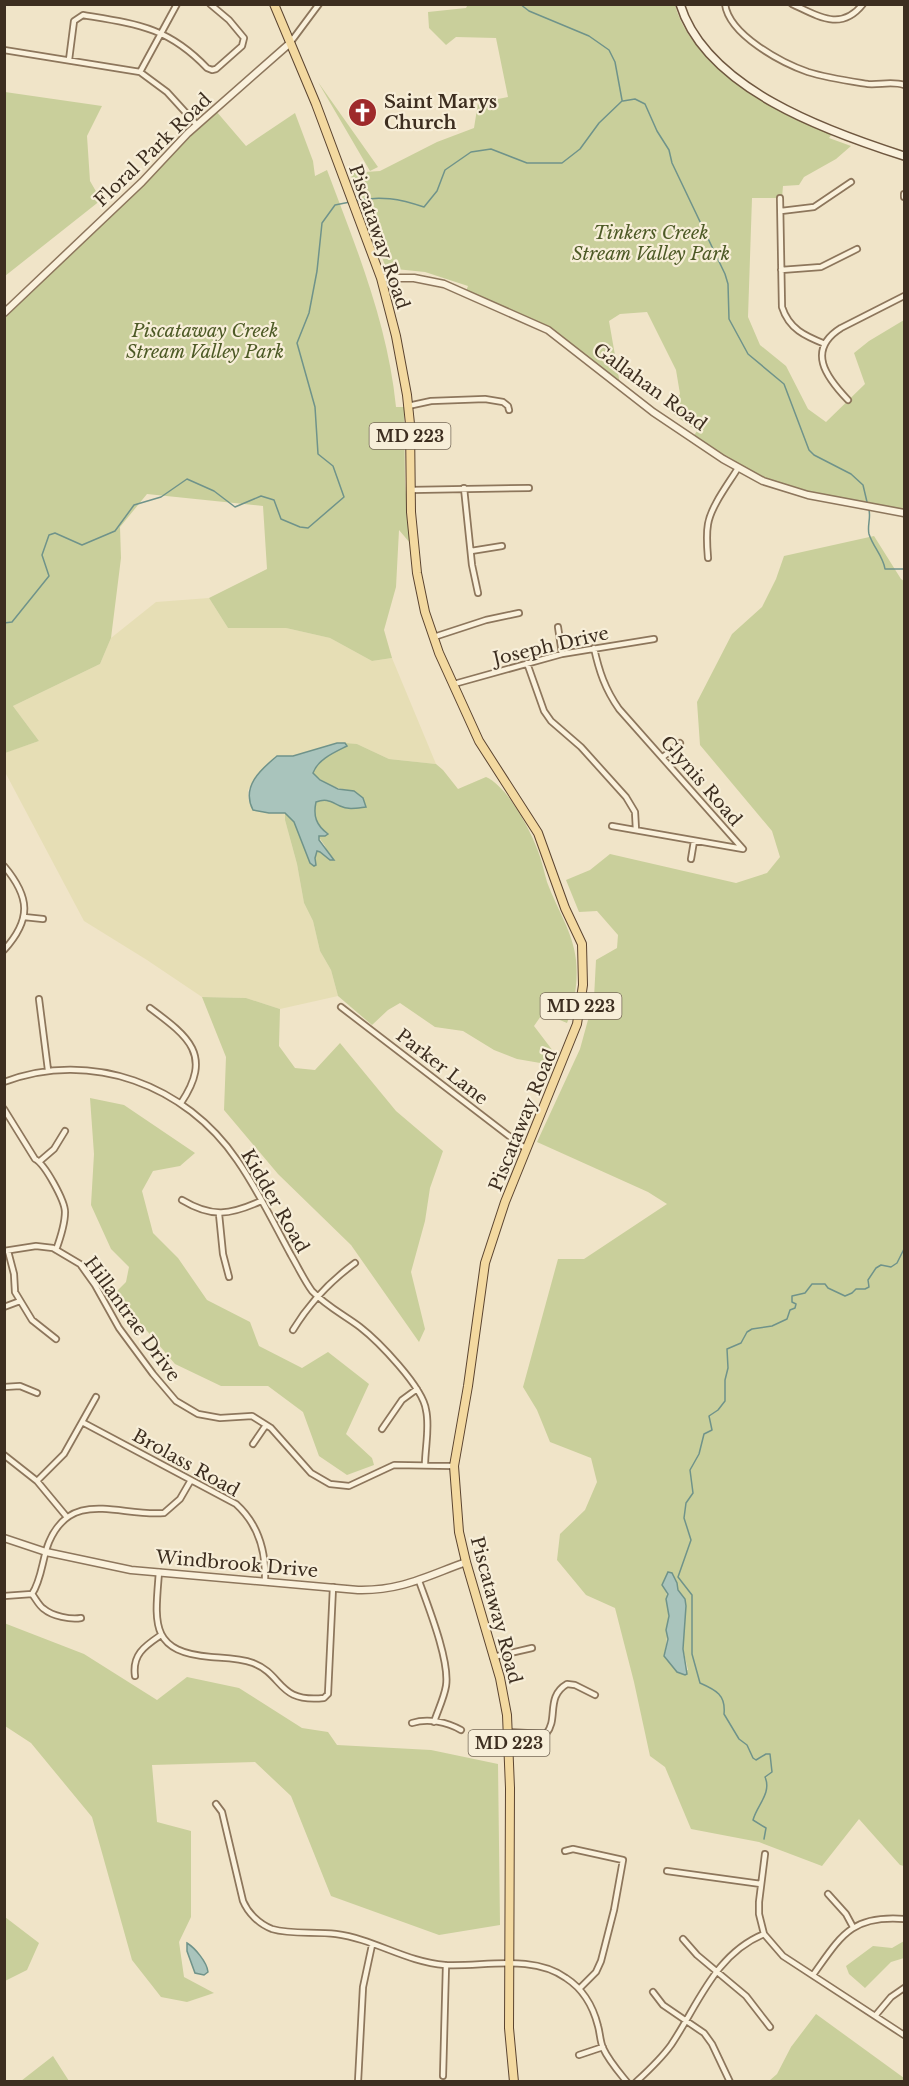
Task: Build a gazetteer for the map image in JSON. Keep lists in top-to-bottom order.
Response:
{
  "streets": {
    "main road": ["Piscataway Road", "MD 223"],
    "street": [
      "Floral Park Road",
      "Gallahan Road",
      "Joseph Drive",
      "Glynis Road",
      "Parker Lane",
      "Kidder Road",
      "Hillantrae Drive",
      "Brolass Road",
      "Windbrook Drive"
    ]
  },
  "crossings": [
    ["Floral Park Road", "Piscataway Road"],
    ["Piscataway Road", "Gallahan Road"],
    ["Piscataway Road", "Joseph Drive"],
    ["Piscataway Road", "Parker Lane"],
    ["Piscataway Road", "Windbrook Drive"],
    ["Joseph Drive", "Glynis Road"],
    ["Brolass Road", "Windbrook Drive"]
  ],
  "parks": ["Tinkers Creek Stream Valley Park", "Piscataway Creek Stream Valley Park"],
  "places": {
    "church": ["Saint Marys Church"]
  }
}
